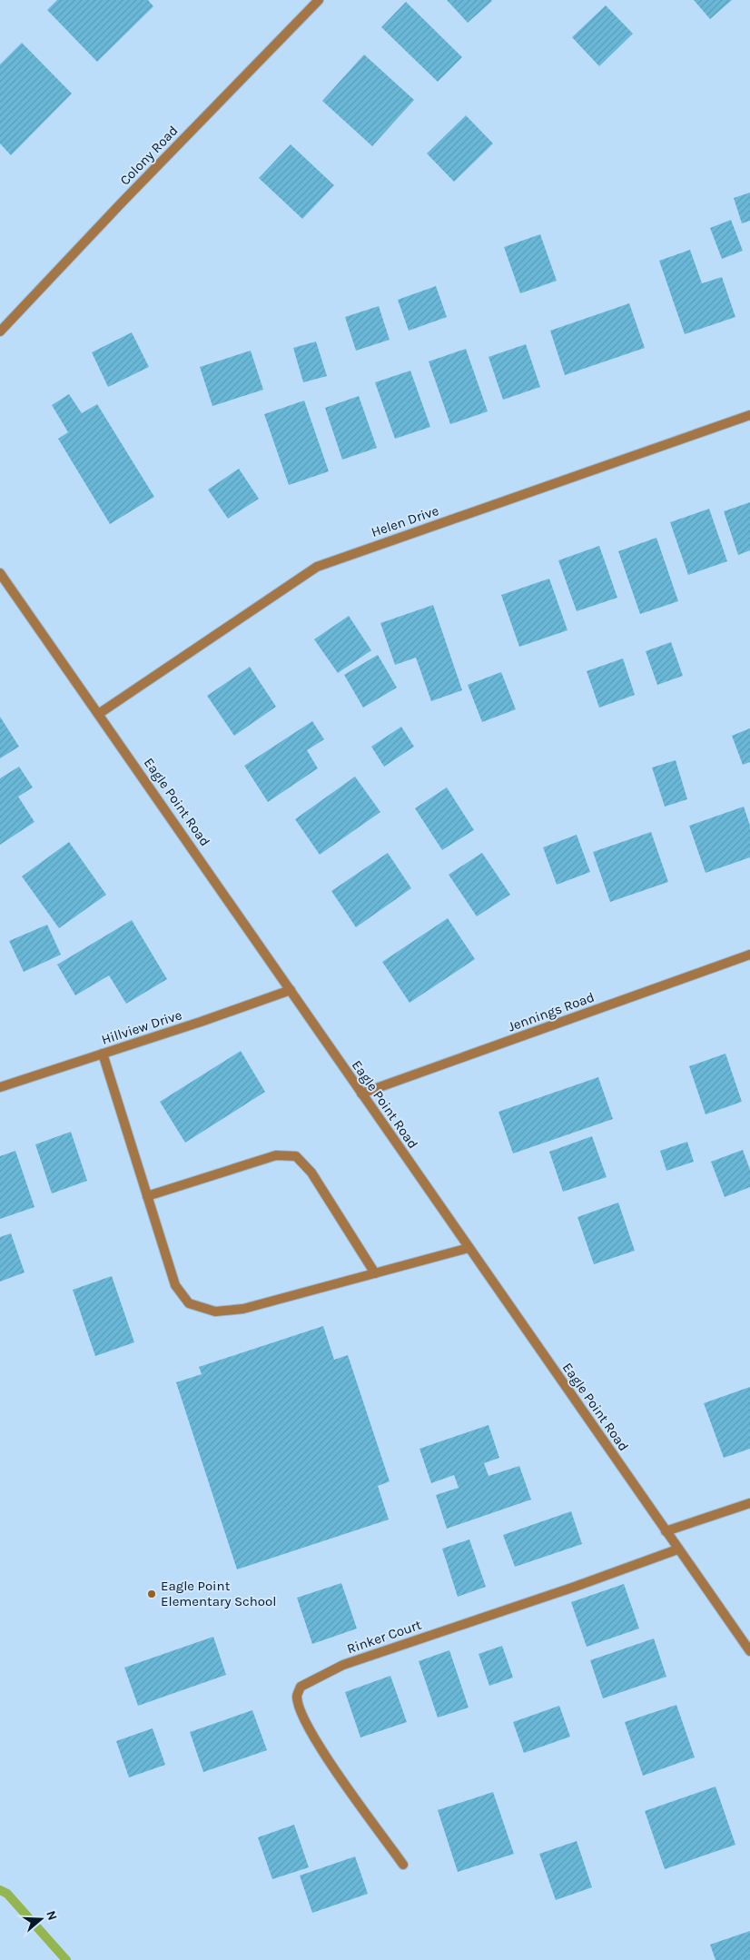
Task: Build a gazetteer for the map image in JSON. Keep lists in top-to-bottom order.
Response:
{
  "streets": {
    "street": [
      "Colony Road",
      "Helen Drive",
      "Eagle Point Road",
      "Jennings Road",
      "Hillview Drive",
      "Rinker Court"
    ]
  },
  "crossings": [
    ["Helen Drive", "Eagle Point Road"],
    ["Eagle Point Road", "Jennings Road"],
    ["Eagle Point Road", "Hillview Drive"],
    ["Eagle Point Road", "Rinker Court"]
  ],
  "places": ["Eagle Point Elementary School"],
  "north": "right"
}
